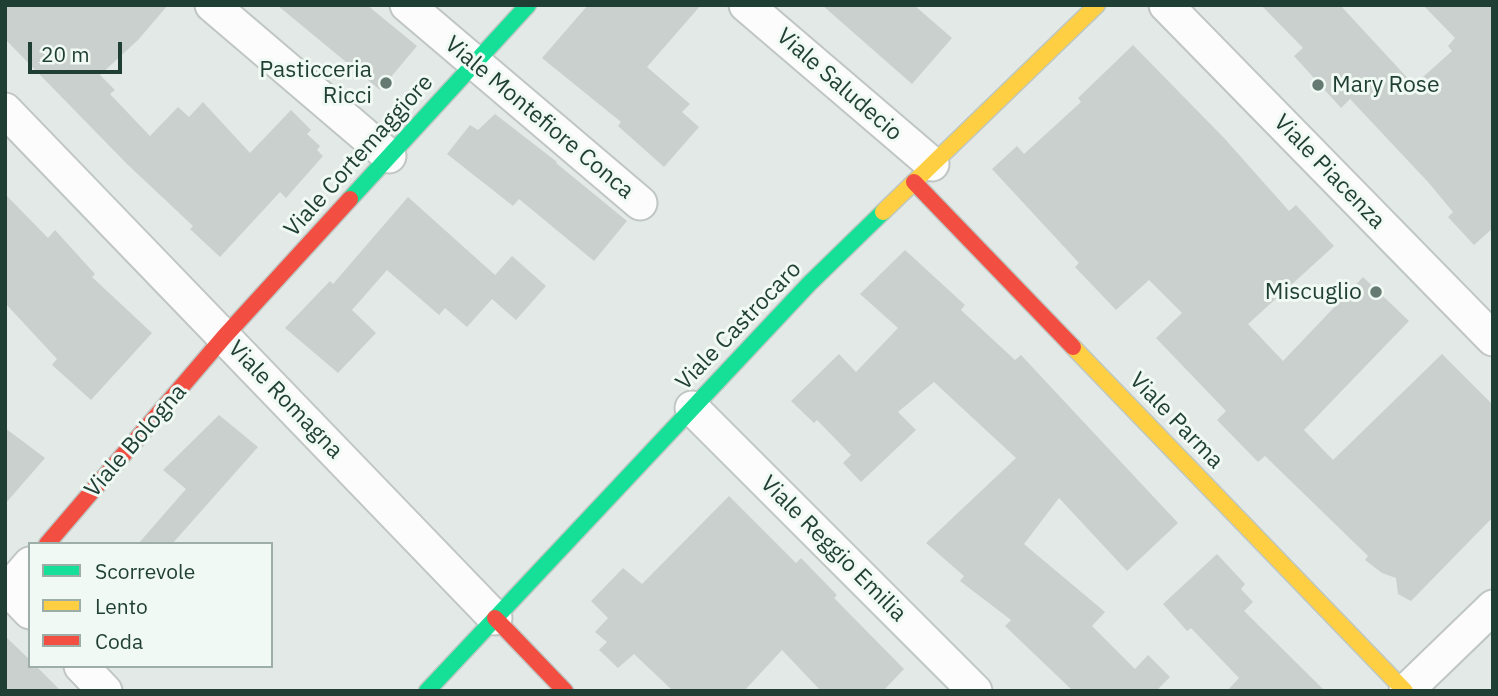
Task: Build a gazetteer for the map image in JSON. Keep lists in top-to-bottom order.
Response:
{
  "streets": {
    "street": [
      "Viale Saludecio",
      "Viale Montefiore Conca",
      "Viale Cortemaggiore",
      "Viale Piacenza",
      "Viale Castrocaro",
      "Viale Romagna",
      "Viale Parma",
      "Viale Bologna",
      "Viale Reggio Emilia"
    ]
  },
  "crossings": [
    ["Viale Saludecio", "Viale Castrocaro"],
    ["Viale Saludecio", "Viale Parma"],
    ["Viale Montefiore Conca", "Viale Cortemaggiore"],
    ["Viale Cortemaggiore", "Viale Romagna"],
    ["Viale Cortemaggiore", "Viale Bologna"],
    ["Viale Castrocaro", "Viale Romagna"],
    ["Viale Castrocaro", "Viale Parma"],
    ["Viale Castrocaro", "Viale Reggio Emilia"],
    ["Viale Romagna", "Viale Bologna"]
  ],
  "places": ["Pasticceria Ricci", "Mary Rose", "Miscuglio"],
  "legend": ["Scorrevole", "Lento", "Coda"],
  "scale_bar": "20 m"
}
